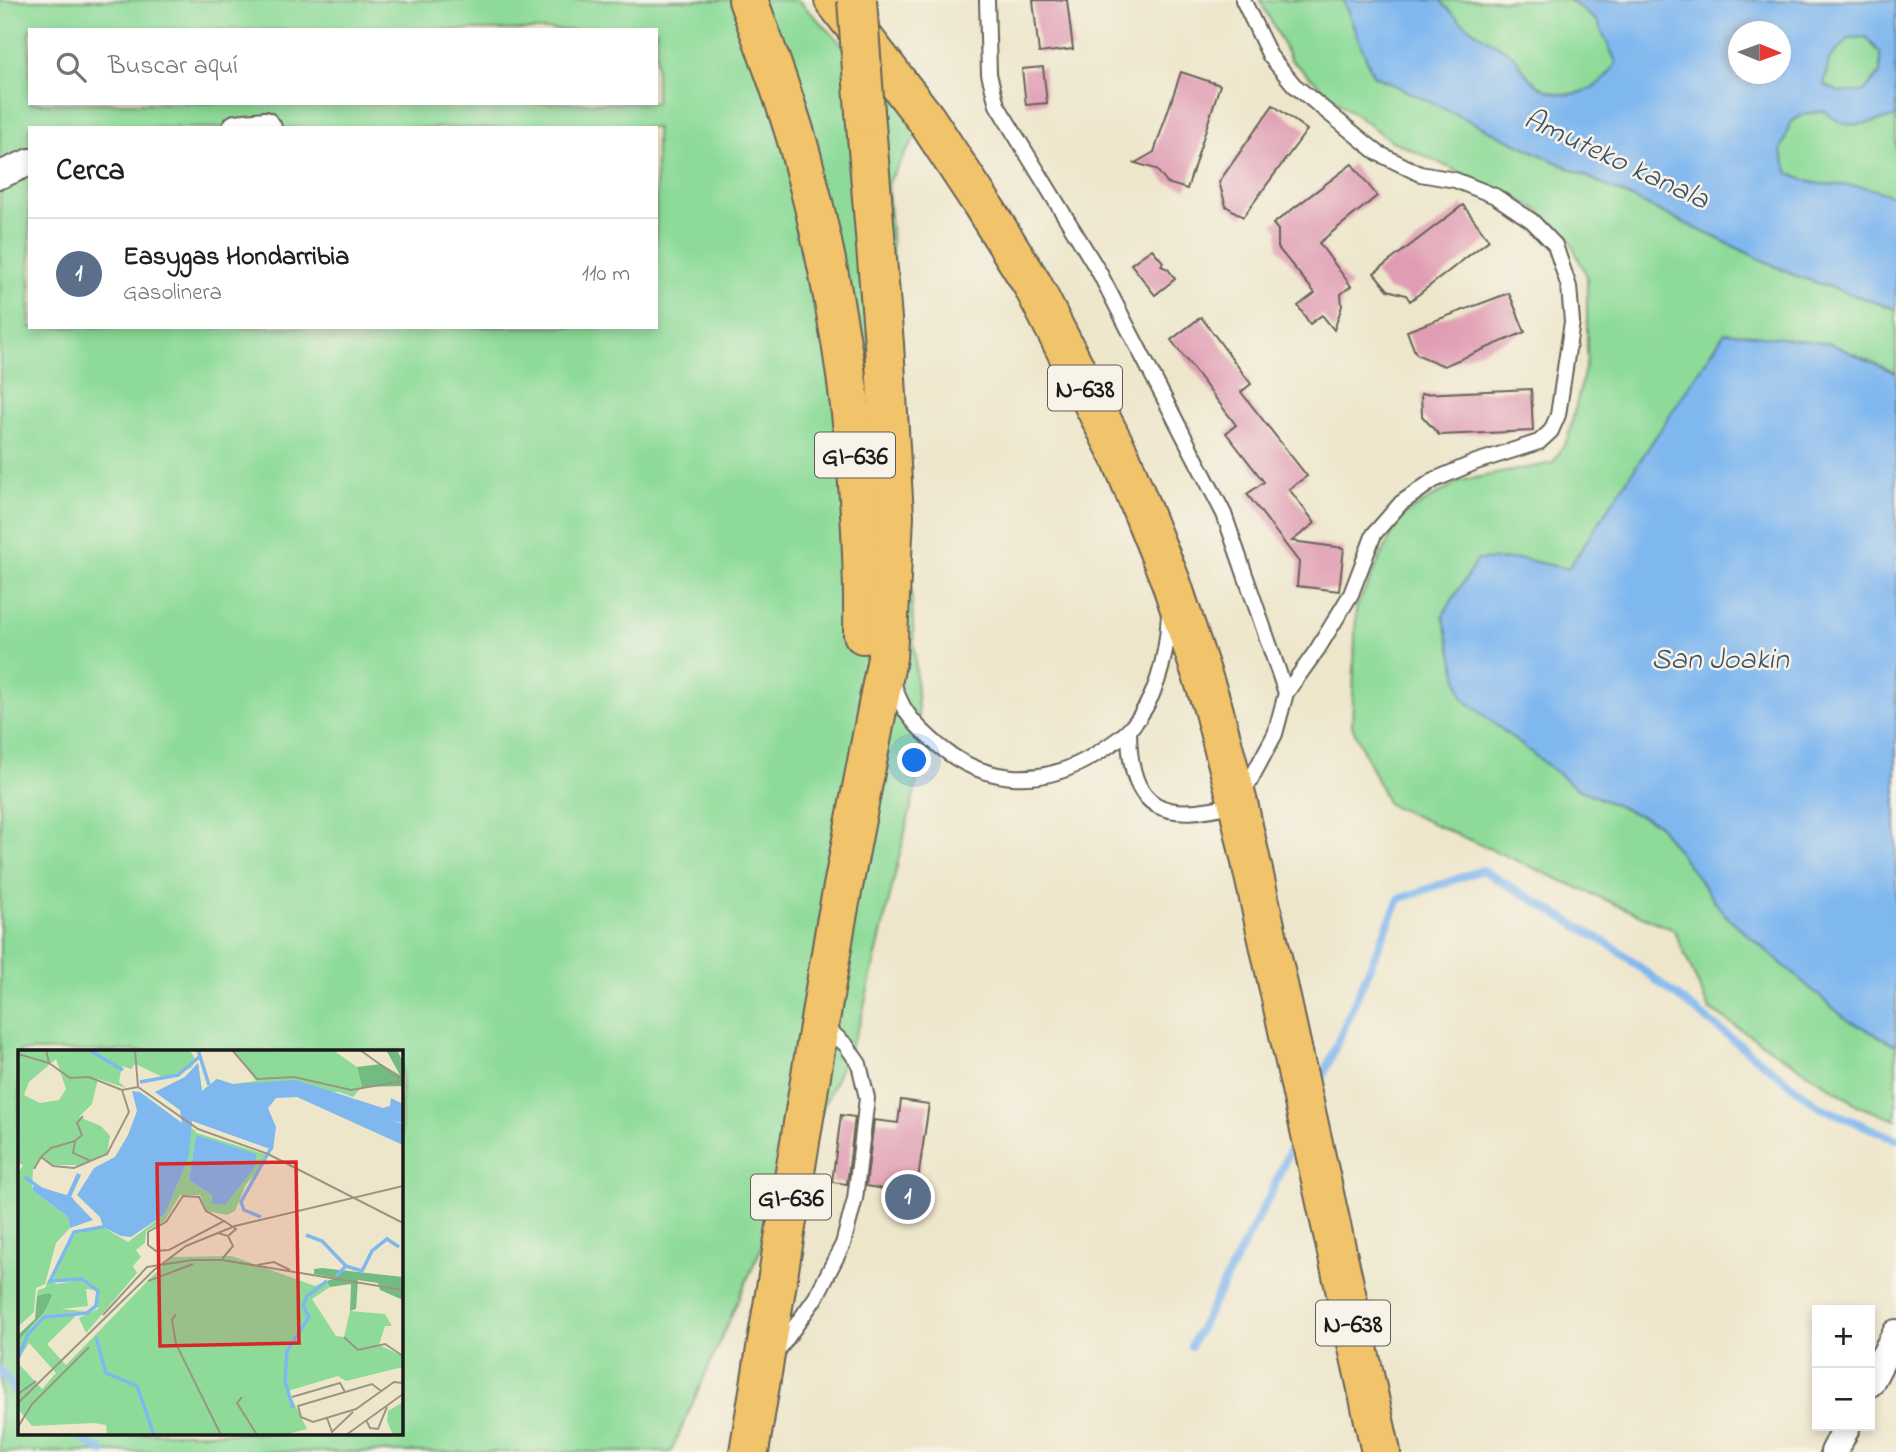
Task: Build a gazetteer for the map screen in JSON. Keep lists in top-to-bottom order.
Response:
{
  "streets": {
    "main road": ["N-638", "GI-636"]
  },
  "water": ["Amuteko kanala", "San Joakin"],
  "north": "right",
  "page": {
    "search": "Buscar aquí",
    "heading": "Cerca",
    "list": [
      {
        "mark": "1",
        "name": "Easygas Hondarribia",
        "note": "Gasolinera",
        "value": "110 m"
      }
    ],
    "pins": "1",
    "map_buttons": ["+", "−"]
  }
}
